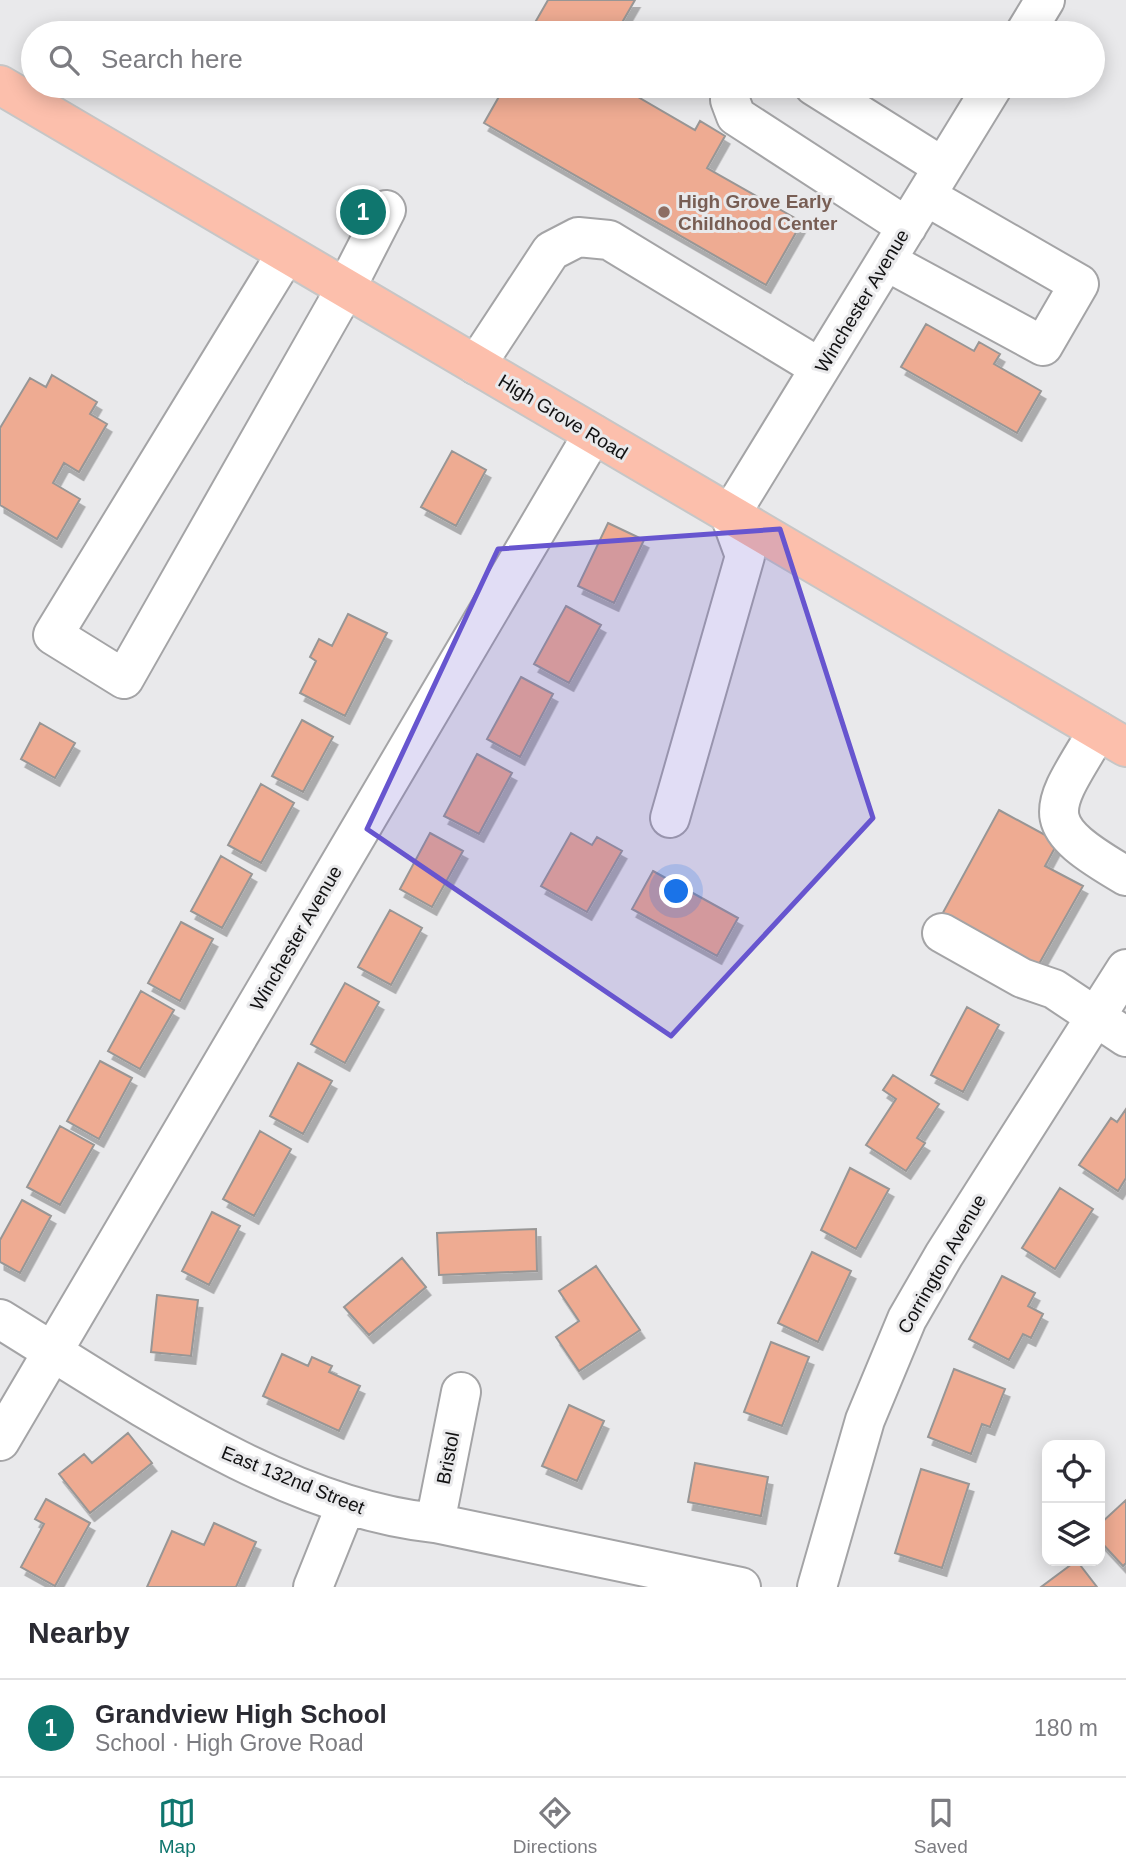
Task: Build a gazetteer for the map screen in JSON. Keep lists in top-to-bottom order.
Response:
{
  "streets": {
    "main road": ["High Grove Road"],
    "street": [
      "Winchester Avenue",
      "Corrington Avenue",
      "Bristol",
      "East 132nd Street"
    ]
  },
  "crossings": [
    ["Winchester Avenue", "High Grove Road"],
    ["Winchester Avenue", "East 132nd Street"],
    ["Bristol", "East 132nd Street"]
  ],
  "places": ["High Grove Early Childhood Center"],
  "page": {
    "search": "Search here",
    "pins": "1",
    "heading": "Nearby",
    "list": [
      {
        "mark": "1",
        "name": "Grandview High School",
        "note": "School · High Grove Road",
        "value": "180 m"
      }
    ],
    "nav": ["Map", "Directions", "Saved"]
  }
}
